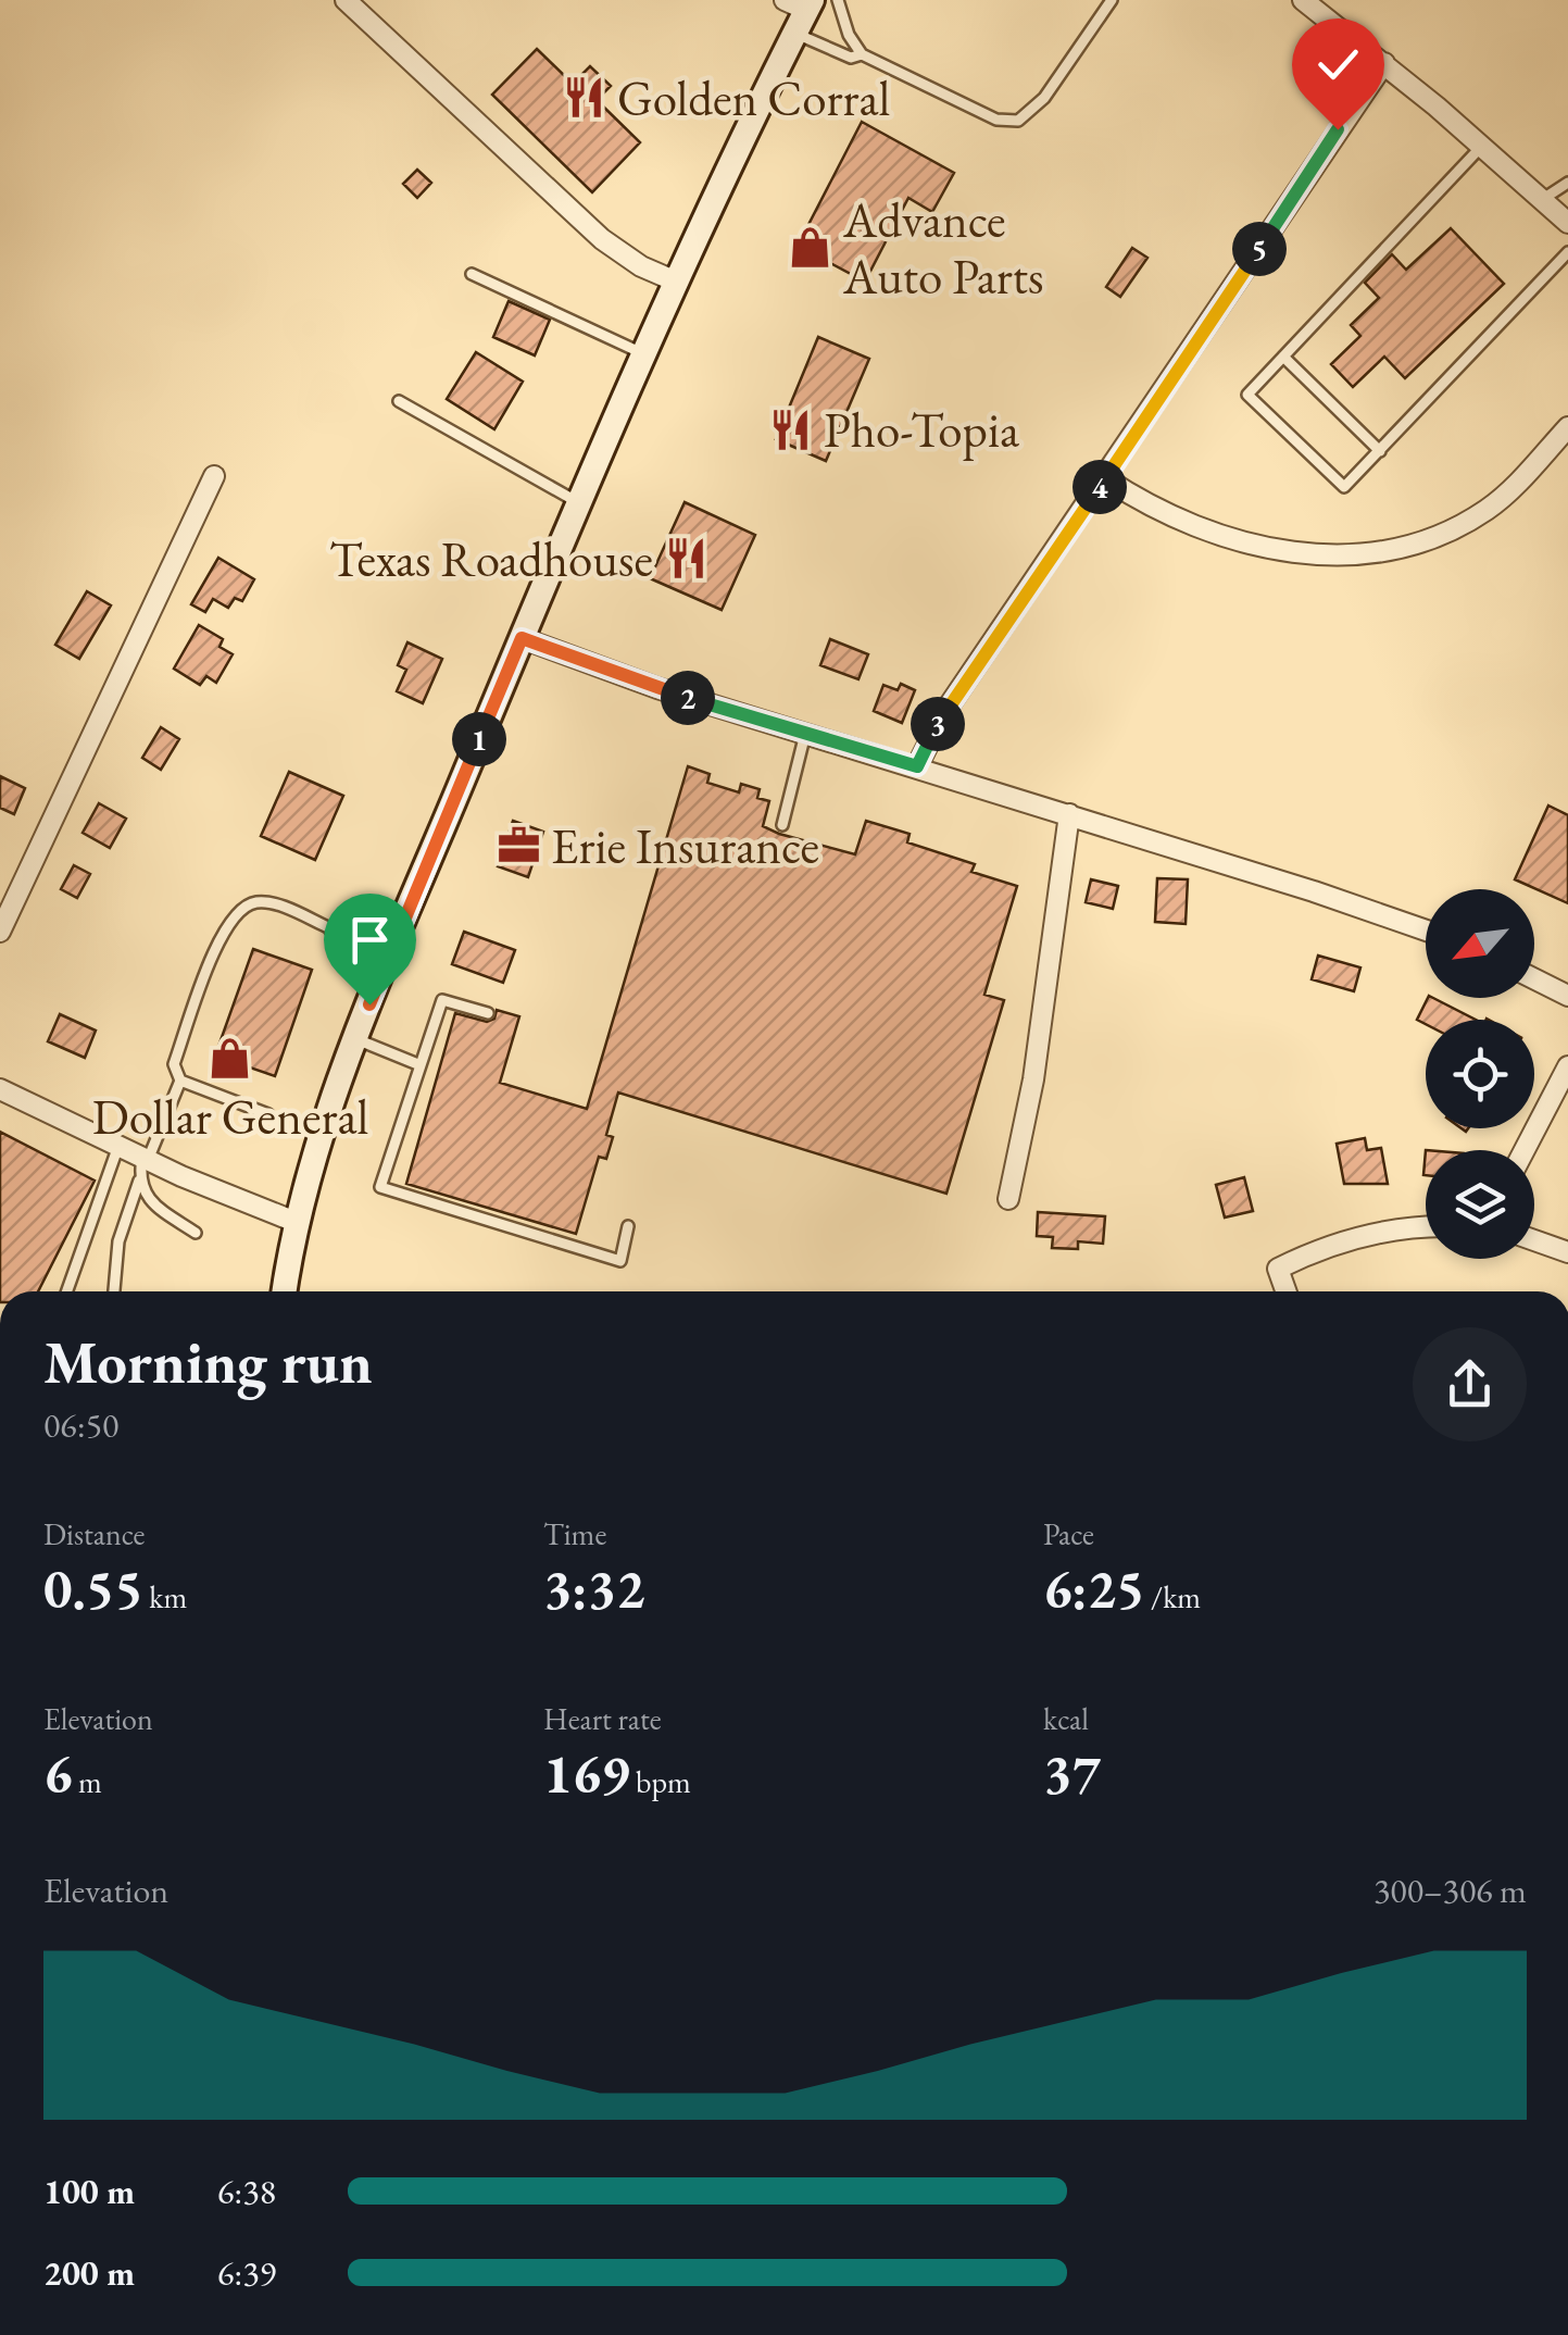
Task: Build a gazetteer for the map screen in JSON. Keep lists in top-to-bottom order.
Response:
{
  "places": {
    "restaurant": ["Golden Corral", "Pho-Topia", "Texas Roadhouse"],
    "shop": ["Advance Auto Parts", "Dollar General"],
    "office": ["Erie Insurance"]
  },
  "north": "bottom left",
  "page": {
    "pins": [
      "5",
      "4",
      "2",
      "3",
      "1"
    ],
    "heading": ["Morning run", "06:50"],
    "stats": [
      ["Distance", "0.55 km"],
      ["Time", "3:32"],
      ["Pace", "6:25 /km"],
      ["Elevation", "6 m"],
      ["Heart rate", "169 bpm"],
      ["kcal", "37"]
    ],
    "chart": ["Elevation", "300–306 m"],
    "list": [
      {
        "name": "100 m",
        "note": "6:38"
      },
      {
        "name": "200 m",
        "note": "6:39"
      }
    ]
  }
}
